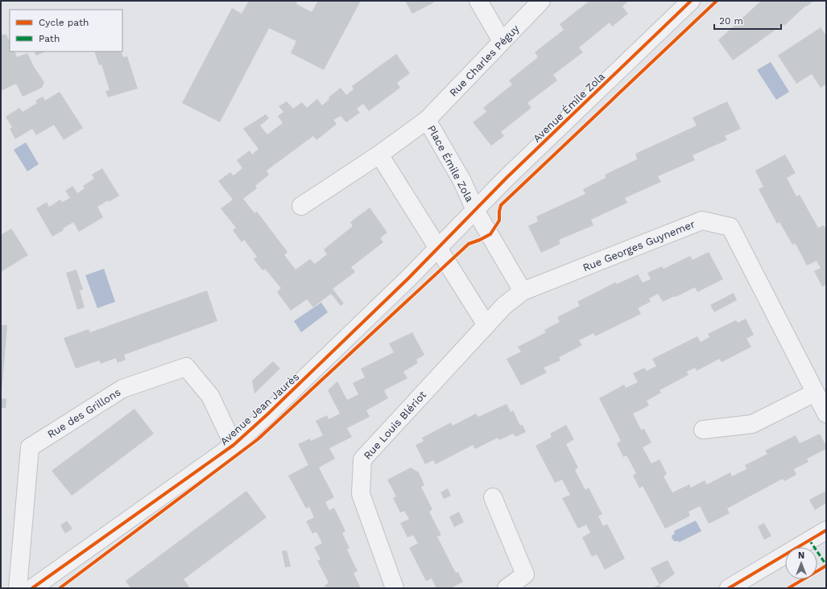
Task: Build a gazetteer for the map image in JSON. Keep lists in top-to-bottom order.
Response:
{
  "streets": {
    "street": [
      "Rue Charles Péguy",
      "Avenue Émile Zola",
      "Place Émile Zola",
      "Rue Georges Guynemer",
      "Avenue Jean Jaurès",
      "Rue des Grillons",
      "Rue Louis Blériot"
    ]
  },
  "crossings": [
    ["Rue Charles Péguy", "Place Émile Zola"],
    ["Avenue Émile Zola", "Place Émile Zola"],
    ["Avenue Émile Zola", "Avenue Jean Jaurès"],
    ["Place Émile Zola", "Rue Georges Guynemer"],
    ["Rue Georges Guynemer", "Rue Louis Blériot"],
    ["Avenue Jean Jaurès", "Rue des Grillons"]
  ],
  "legend": ["Cycle path", "Path"],
  "scale_bar": "20 m",
  "north": "top"
}
